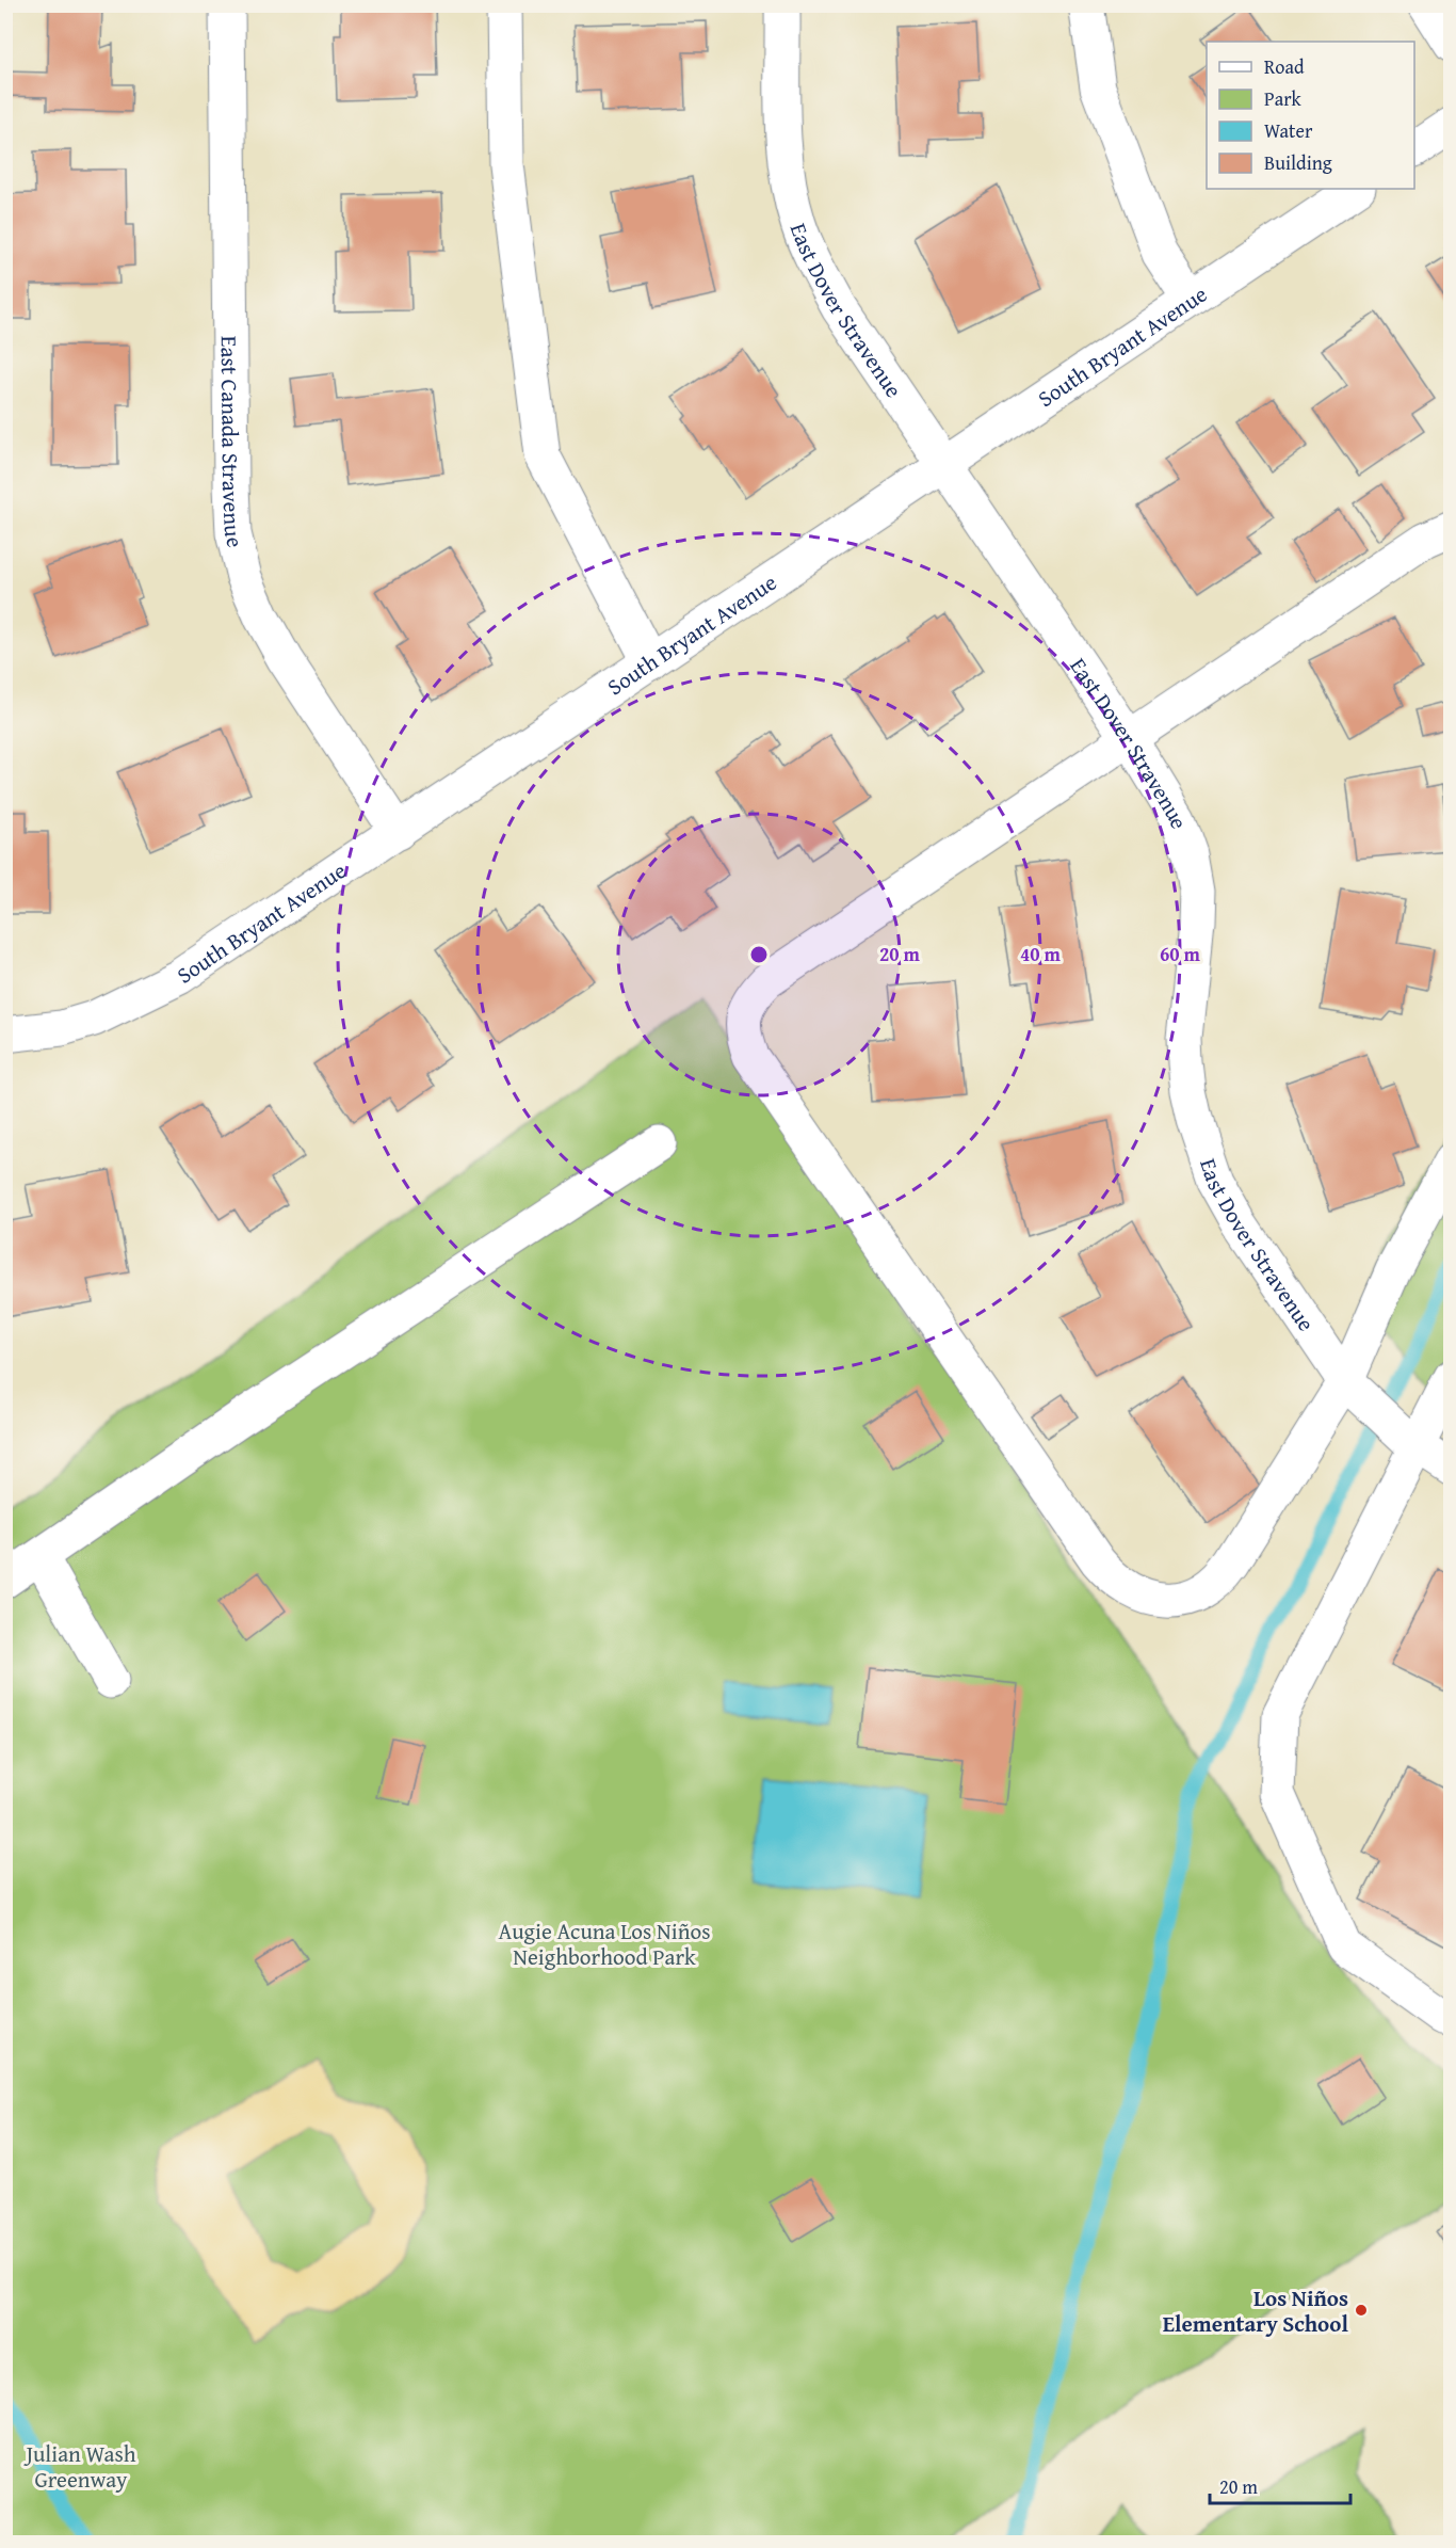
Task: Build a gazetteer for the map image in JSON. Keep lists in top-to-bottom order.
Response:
{
  "streets": {
    "street": ["East Dover Stravenue", "South Bryant Avenue", "East Canada Stravenue"]
  },
  "crossings": [
    ["East Dover Stravenue", "South Bryant Avenue"],
    ["South Bryant Avenue", "East Canada Stravenue"]
  ],
  "parks": ["Augie Acuna Los Niños Neighborhood Park", "Julian Wash Greenway"],
  "places": ["Los Niños Elementary School"],
  "legend": [
    "Road",
    "Park",
    "Water",
    "Building"
  ],
  "scale_bar": "20 m",
  "rings": ["20 m", "40 m", "60 m"]
}
